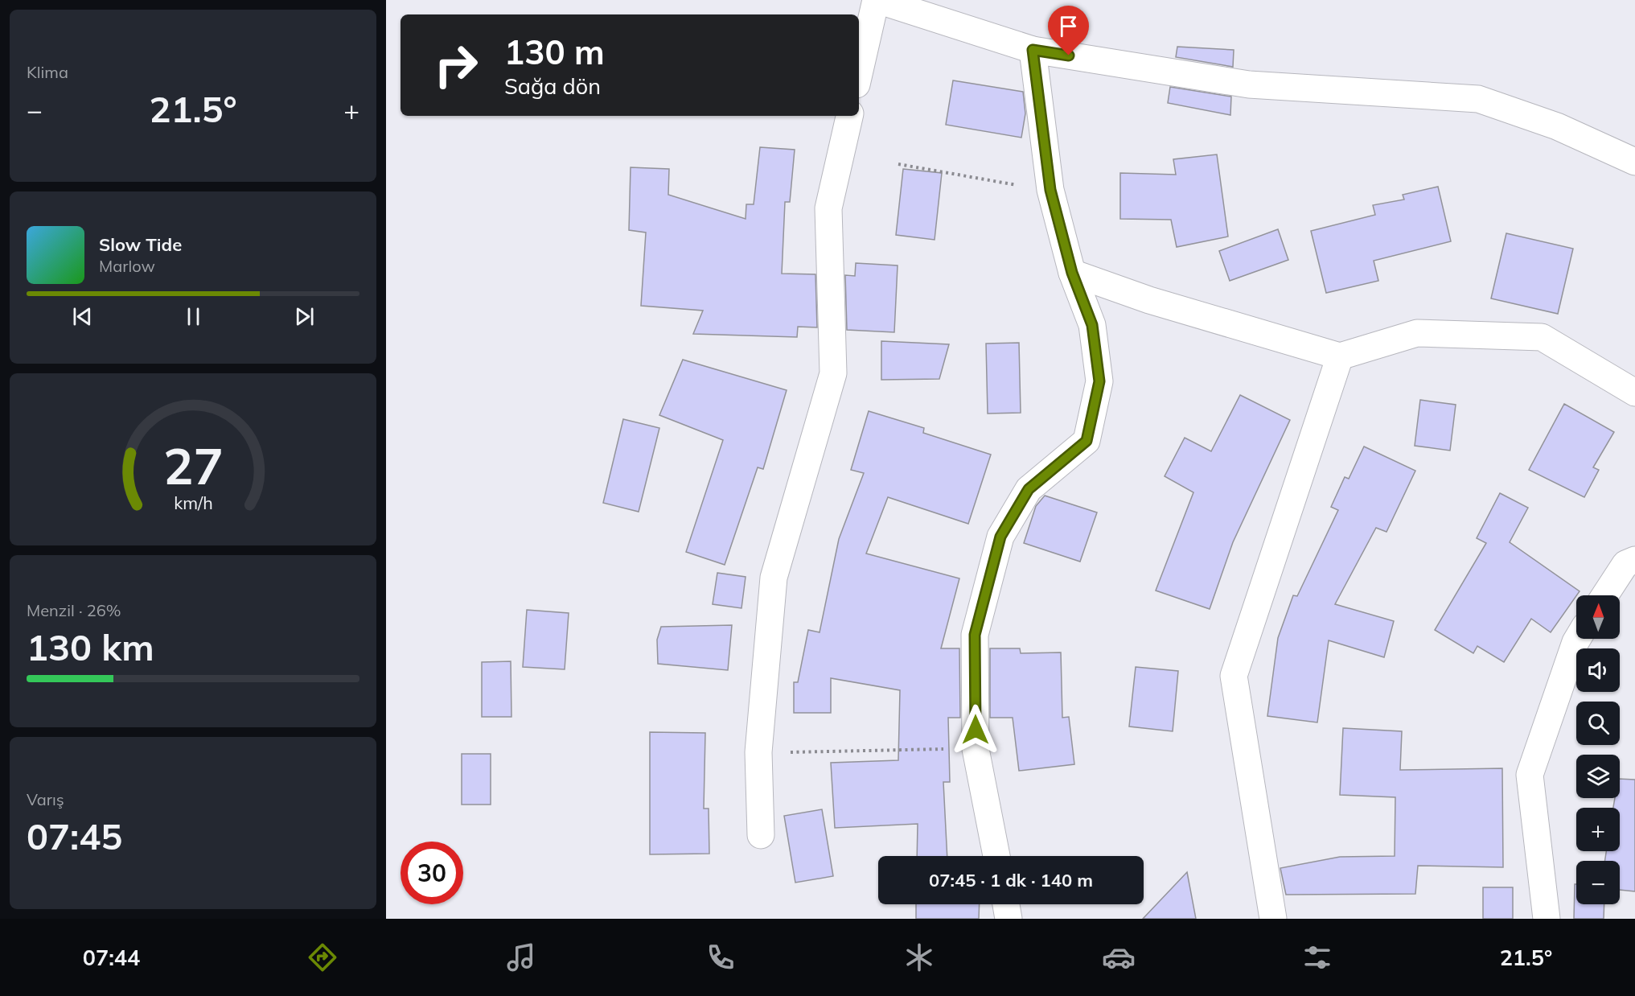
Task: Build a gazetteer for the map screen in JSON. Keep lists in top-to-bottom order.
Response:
{
  "north": "top",
  "page": {
    "tile": [
      "Klima",
      ["Menzil · 26%", "130 km"],
      ["Varış", "07:45"]
    ],
    "turn": ["130 m", "Sağa dön"],
    "heat": ["−", "21.5°", "+"],
    "song": ["Slow Tide", "Marlow"],
    "map_buttons": ["+", "−"],
    "limit": "30",
    "trip": "07:45 · 1 dk · 140 m",
    "tabs": ["07:44", "21.5°"],
    "gauge": ["27", "km/h"]
  }
}
